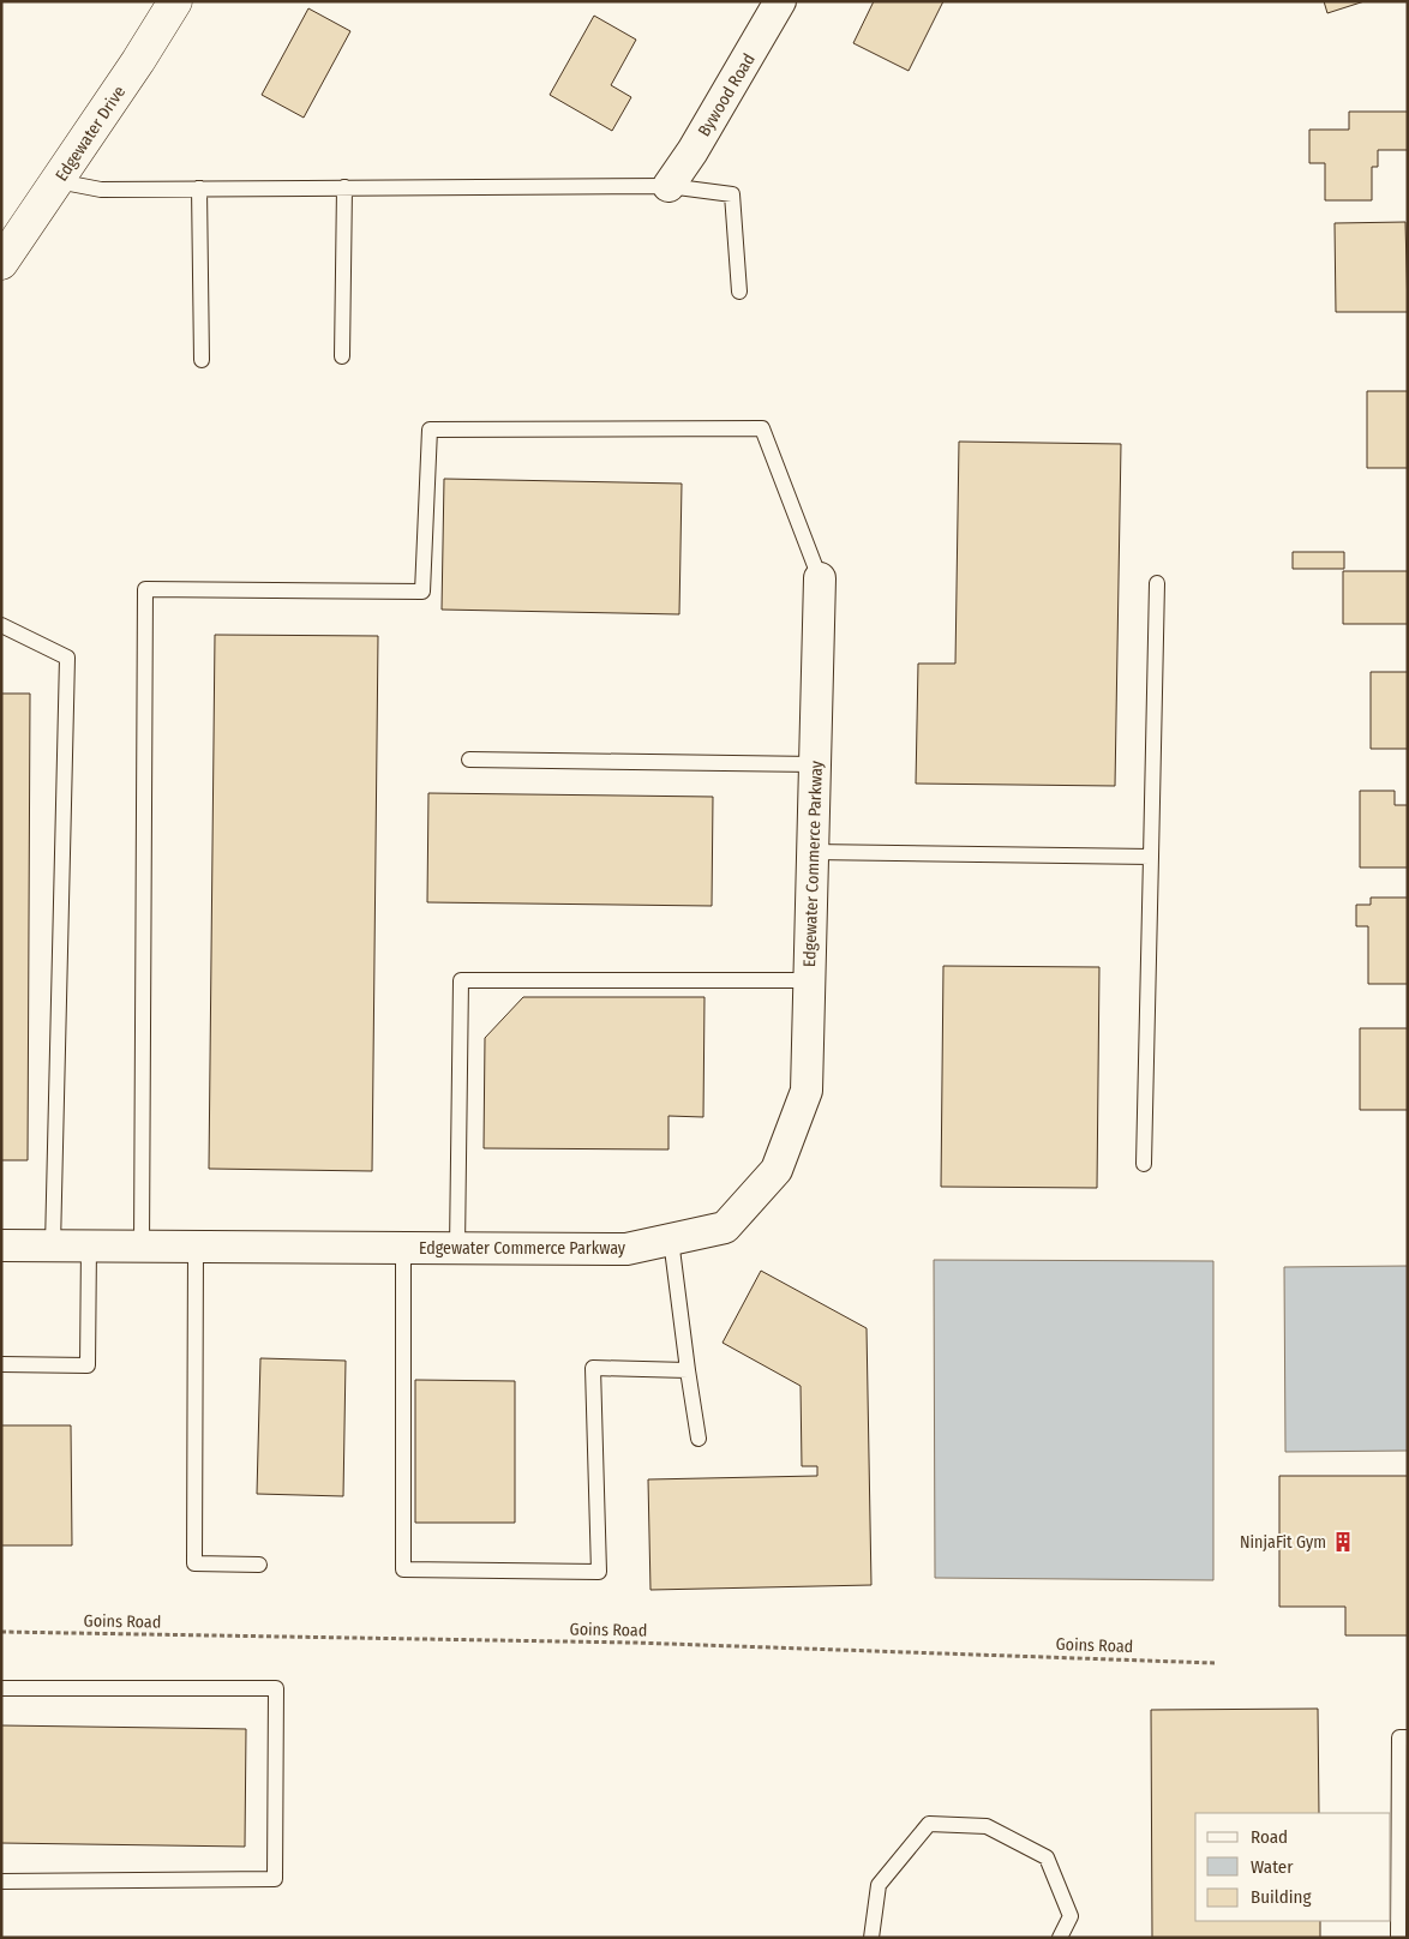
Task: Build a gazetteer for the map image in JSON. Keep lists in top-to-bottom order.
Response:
{
  "streets": {
    "main road": ["Edgewater Drive"],
    "street": ["Bywood Road", "Edgewater Commerce Parkway"],
    "path": ["Goins Road"]
  },
  "places": {
    "building": ["NinjaFit Gym"]
  },
  "legend": ["Road", "Water", "Building"]
}
